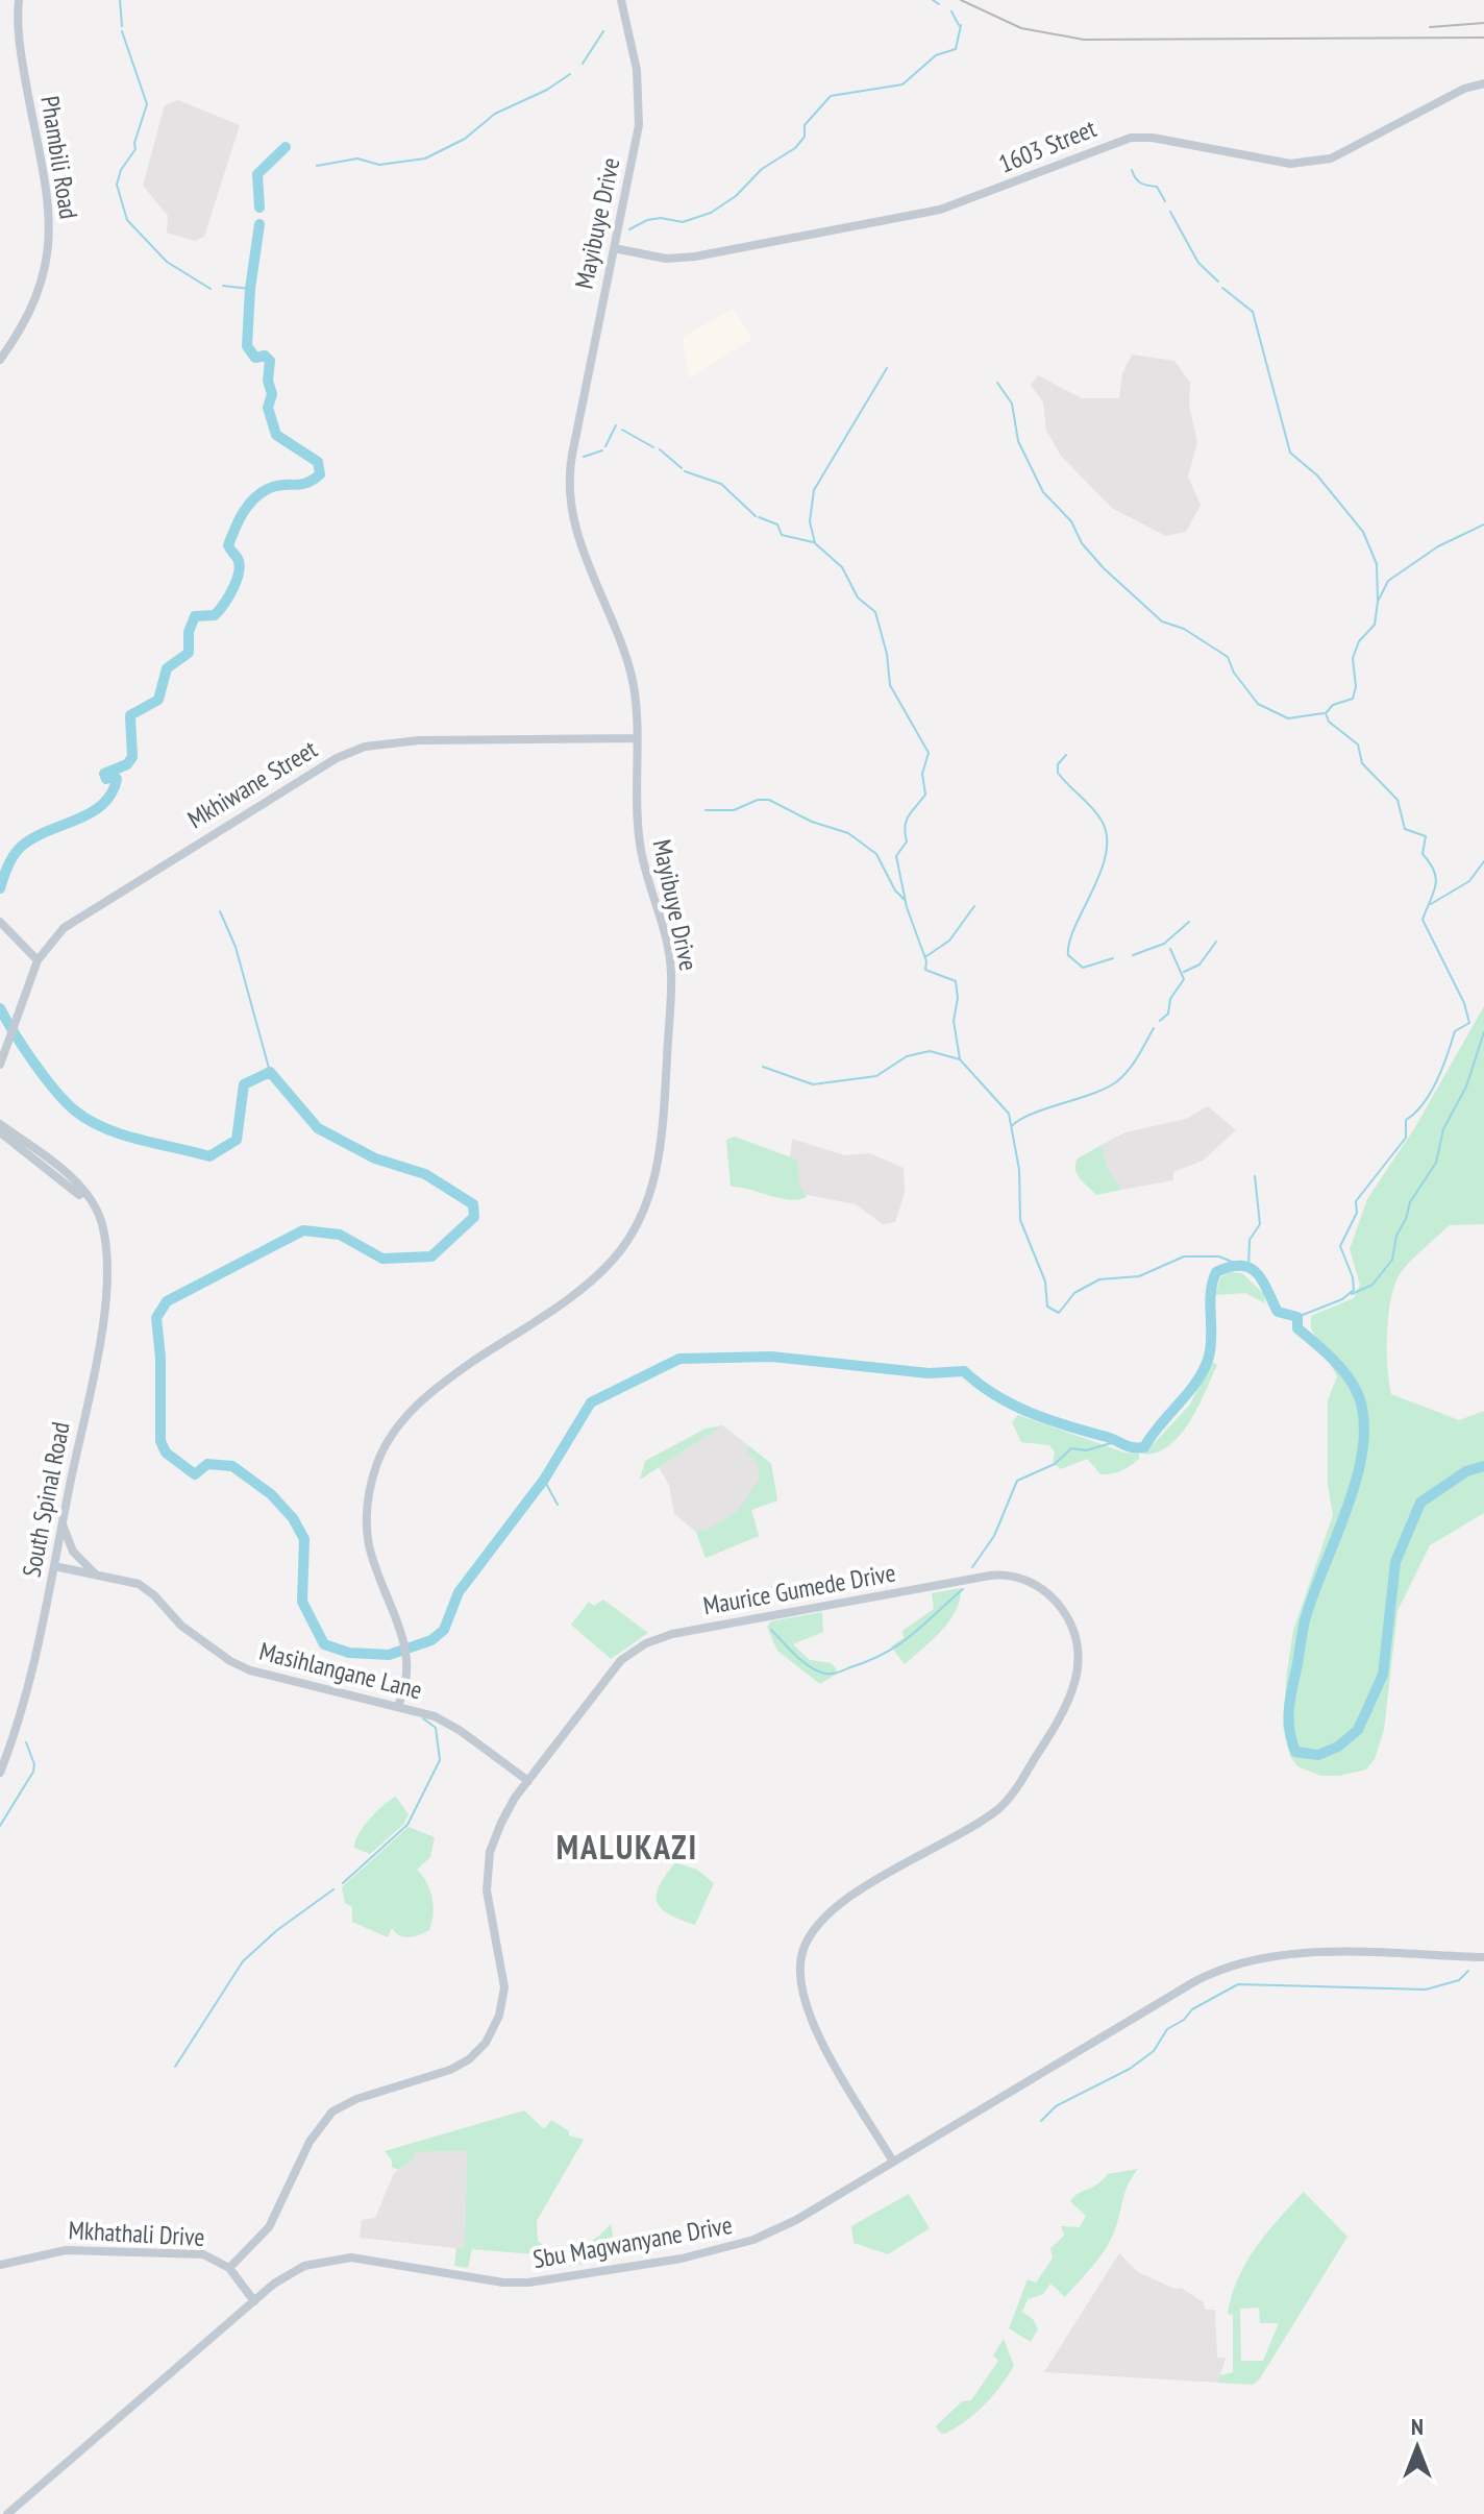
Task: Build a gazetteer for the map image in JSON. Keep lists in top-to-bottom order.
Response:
{
  "streets": {
    "street": [
      "1603 Street",
      "Phambili Road",
      "Mayibuye Drive",
      "Mkhiwane Street",
      "South Spinal Road",
      "Maurice Gumede Drive",
      "Masihlangane Lane",
      "Mkhathali Drive",
      "Sbu Magwanyane Drive"
    ]
  },
  "crossings": [
    ["1603 Street", "Mayibuye Drive"],
    ["Mayibuye Drive", "Mkhiwane Street"],
    ["Mayibuye Drive", "Masihlangane Lane"],
    ["South Spinal Road", "Masihlangane Lane"],
    ["Maurice Gumede Drive", "Masihlangane Lane"],
    ["Maurice Gumede Drive", "Mkhathali Drive"],
    ["Maurice Gumede Drive", "Sbu Magwanyane Drive"],
    ["Mkhathali Drive", "Sbu Magwanyane Drive"]
  ],
  "districts": ["MALUKAZI"],
  "north": "top"
}
